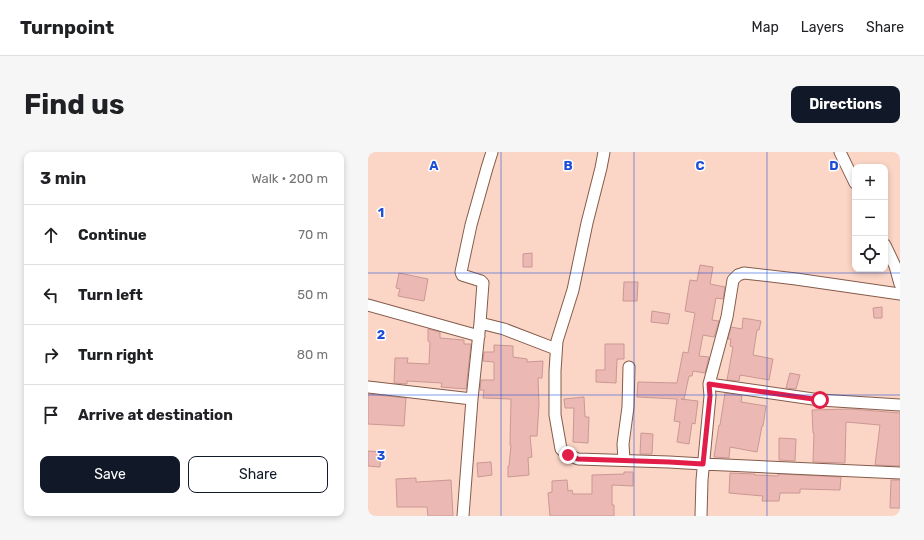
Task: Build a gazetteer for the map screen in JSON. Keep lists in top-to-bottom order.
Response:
{
  "page": {
    "header": "Turnpoint",
    "nav": ["Map", "Layers", "Share"],
    "buttons": [
      "Directions",
      ["Save", "Share"]
    ],
    "title": "Find us",
    "heading": ["3 min", "Walk · 200 m"],
    "map_buttons": ["+", "−"],
    "list": [
      ["Continue", "70 m"],
      ["Turn left", "50 m"],
      ["Turn right", "80 m"],
      "Arrive at destination"
    ]
  },
  "grid": {
    "columns": [
      "A",
      "B",
      "C",
      "D"
    ],
    "rows": ["1", "2", "3"]
  }
}
